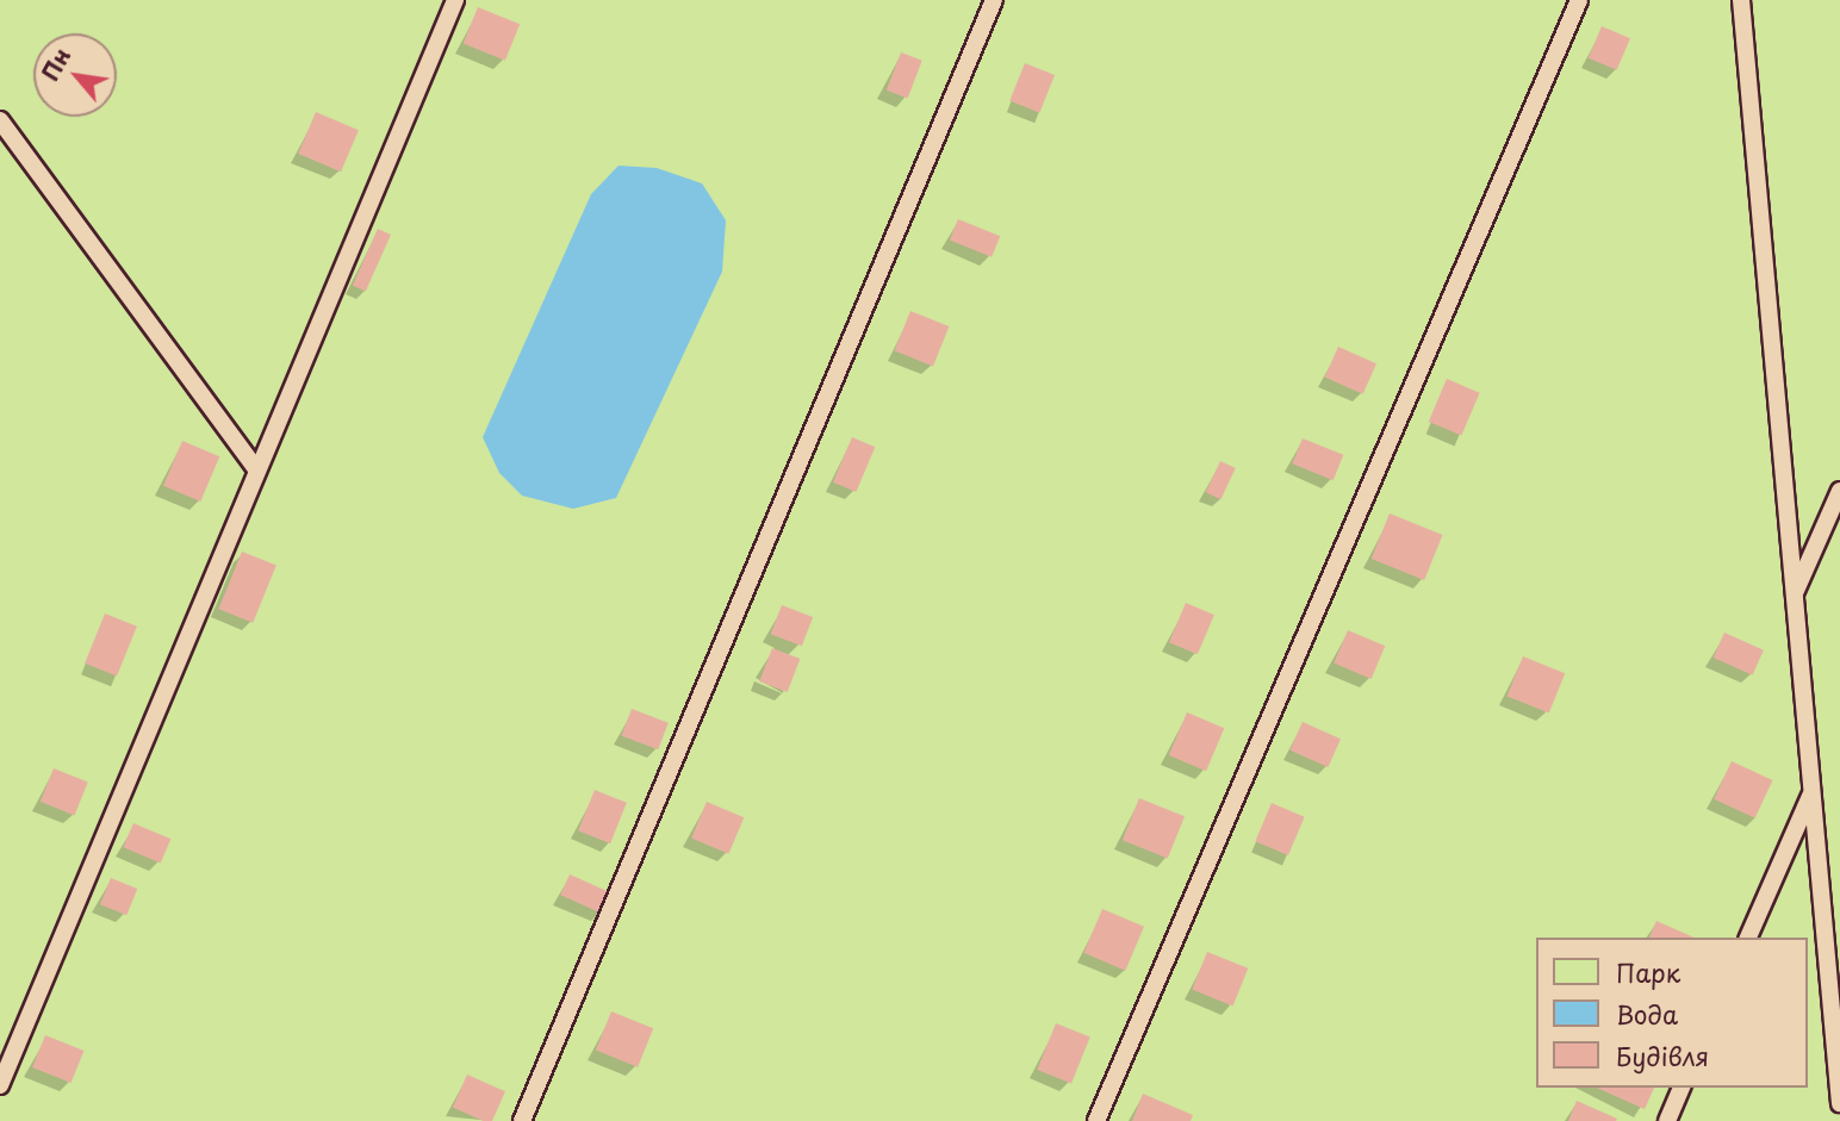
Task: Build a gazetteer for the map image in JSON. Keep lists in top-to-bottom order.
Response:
{
  "legend": ["Парк", "Вода", "Будівля"],
  "north": "top left"
}
